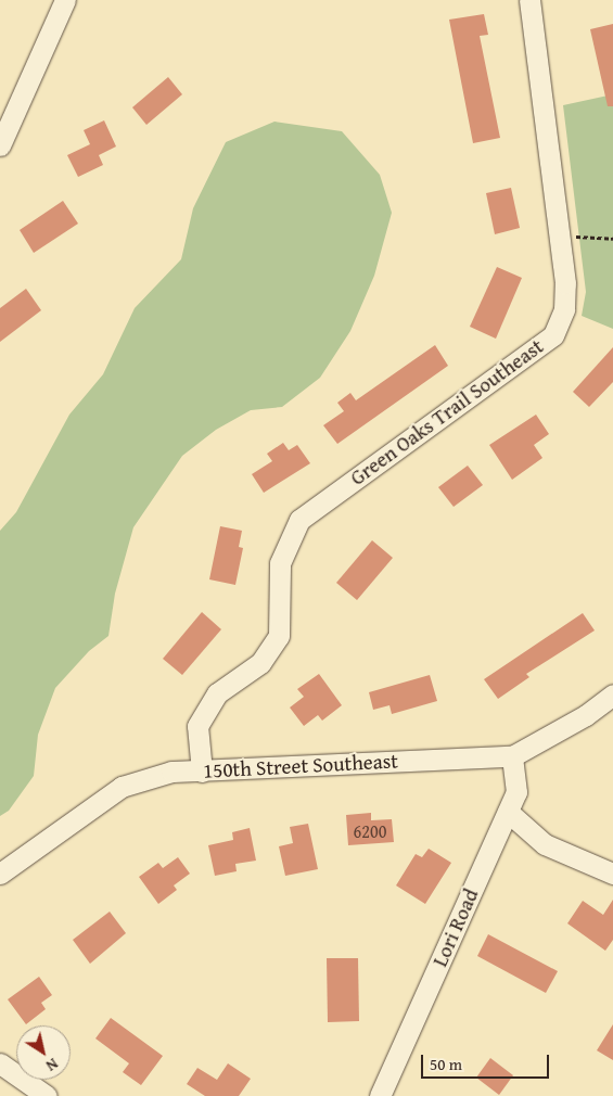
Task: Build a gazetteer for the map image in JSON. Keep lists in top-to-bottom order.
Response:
{
  "streets": {
    "street": ["Green Oaks Trail Southeast", "150th Street Southeast", "Lori Road"]
  },
  "crossings": [
    ["Green Oaks Trail Southeast", "150th Street Southeast"],
    ["150th Street Southeast", "Lori Road"]
  ],
  "house_numbers": ["6200"],
  "scale_bar": "50 m",
  "north": "bottom right"
}
